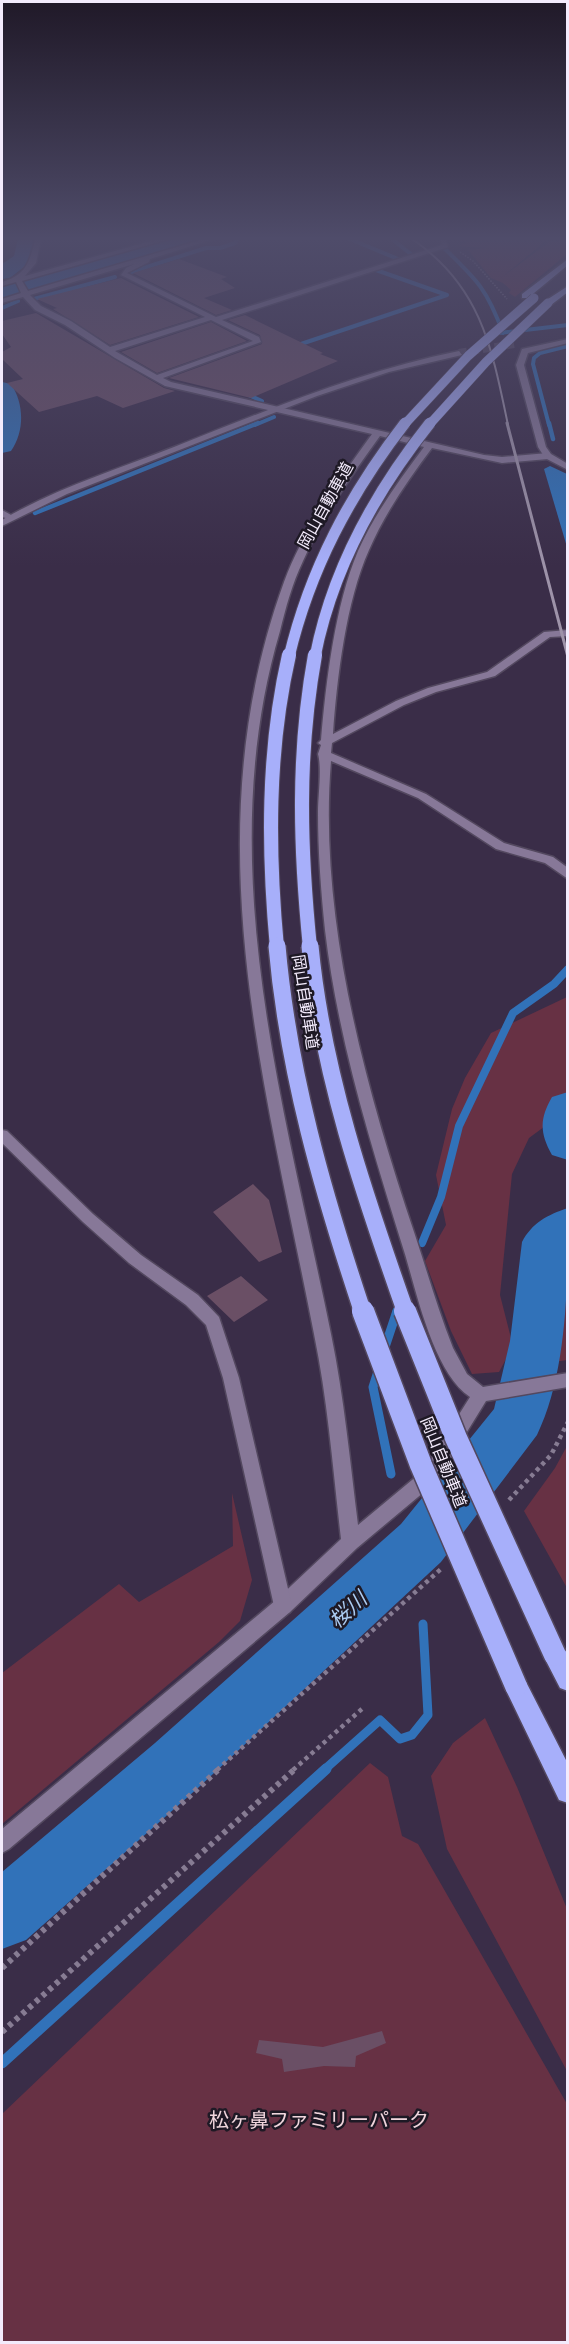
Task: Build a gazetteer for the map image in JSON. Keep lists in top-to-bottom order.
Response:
{
  "streets": {
    "highway": ["岡山自動車道"]
  },
  "water": ["桜川"],
  "parks": ["松ヶ鼻ファミリーパーク"]
}
